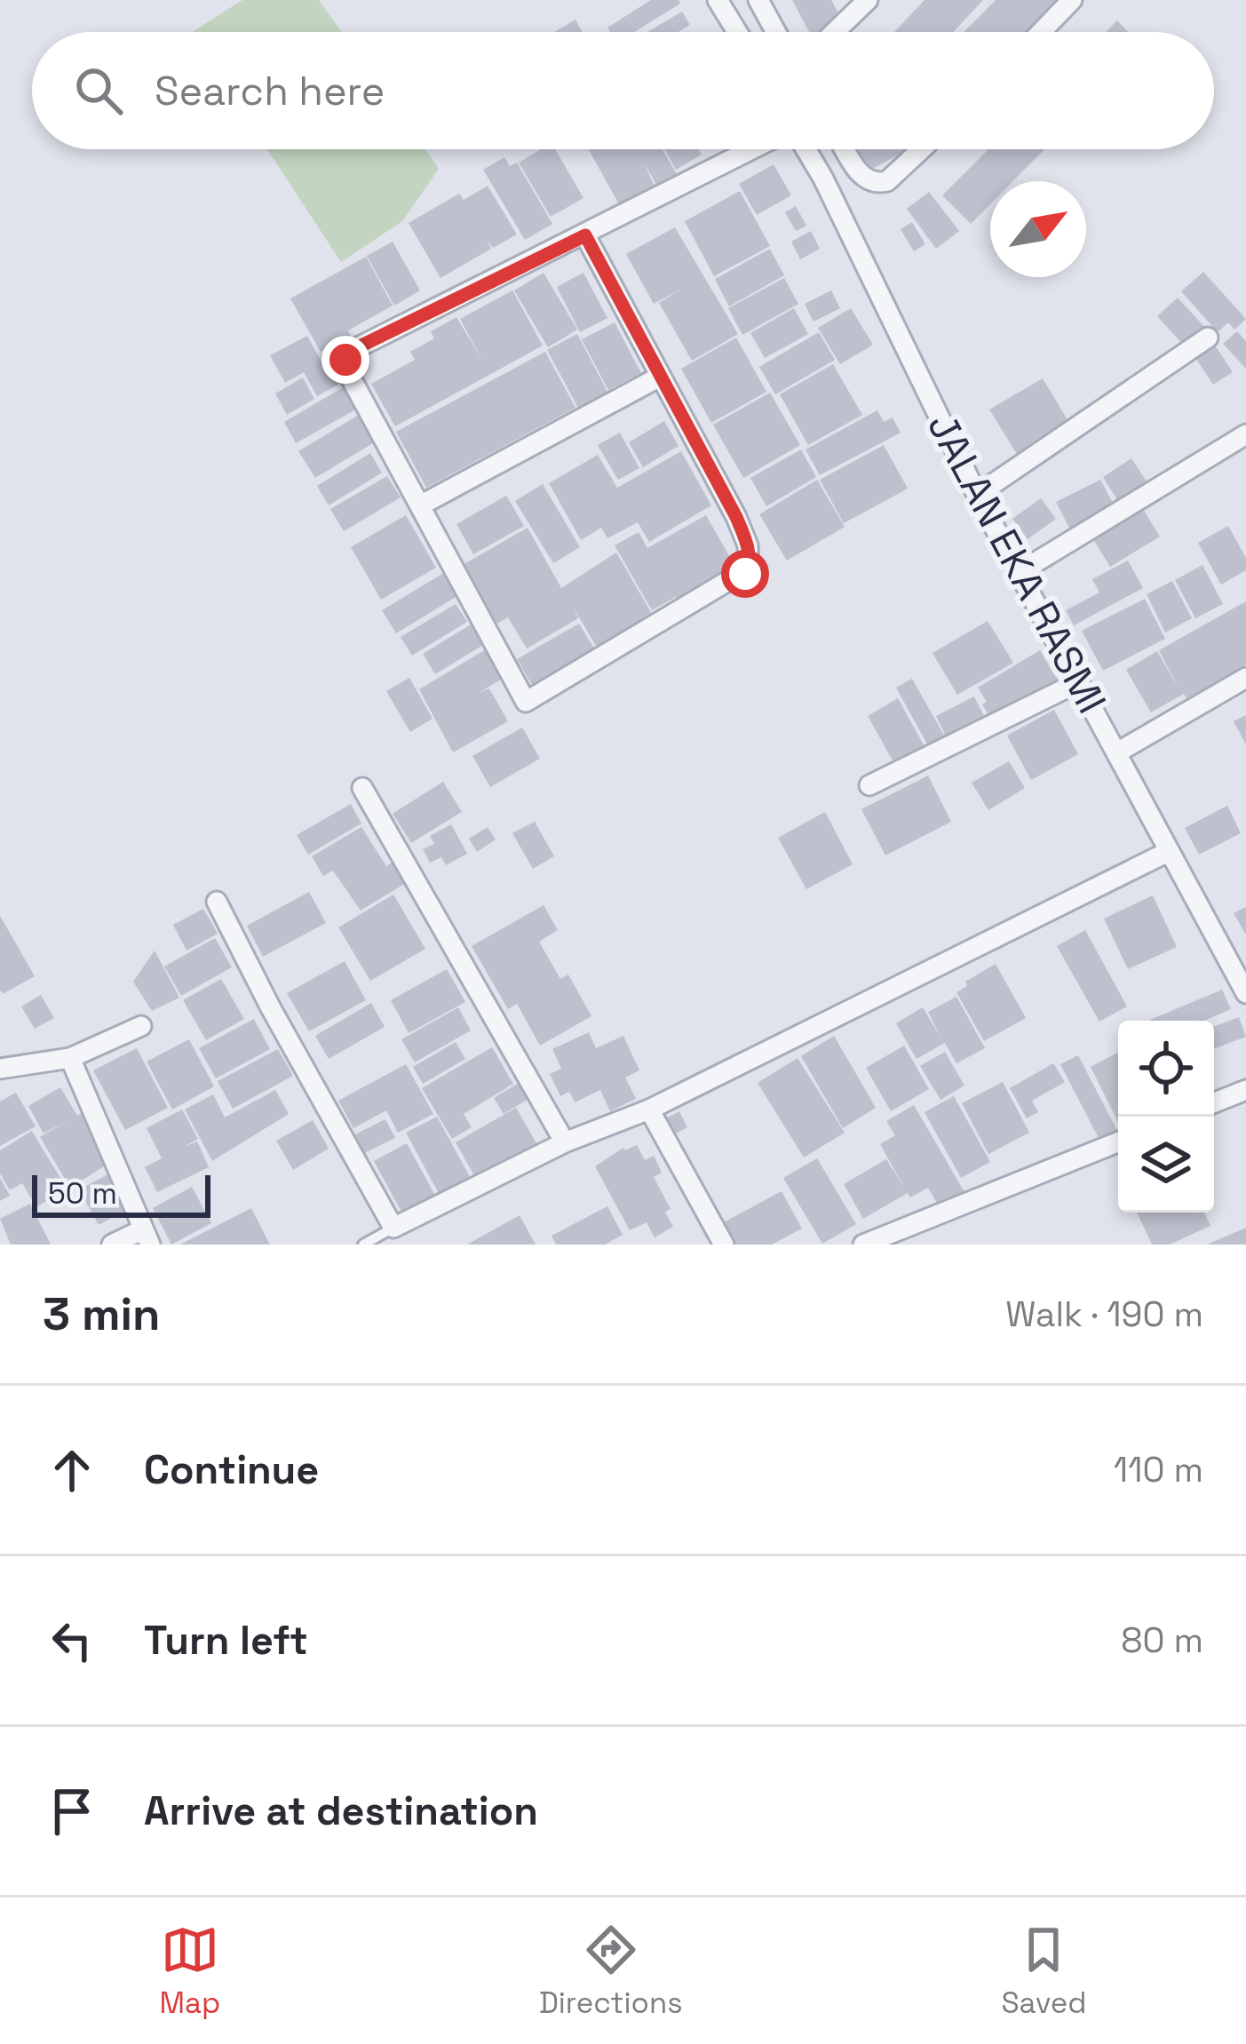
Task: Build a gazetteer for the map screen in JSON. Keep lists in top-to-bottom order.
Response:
{
  "streets": {
    "street": ["JALAN EKA RASMI"]
  },
  "scale_bar": "50 m",
  "north": "top right",
  "page": {
    "search": "Search here",
    "scale": "50 m",
    "heading": ["3 min", "Walk · 190 m"],
    "list": [
      ["Continue", "110 m"],
      ["Turn left", "80 m"],
      "Arrive at destination"
    ],
    "nav": ["Map", "Directions", "Saved"]
  }
}
